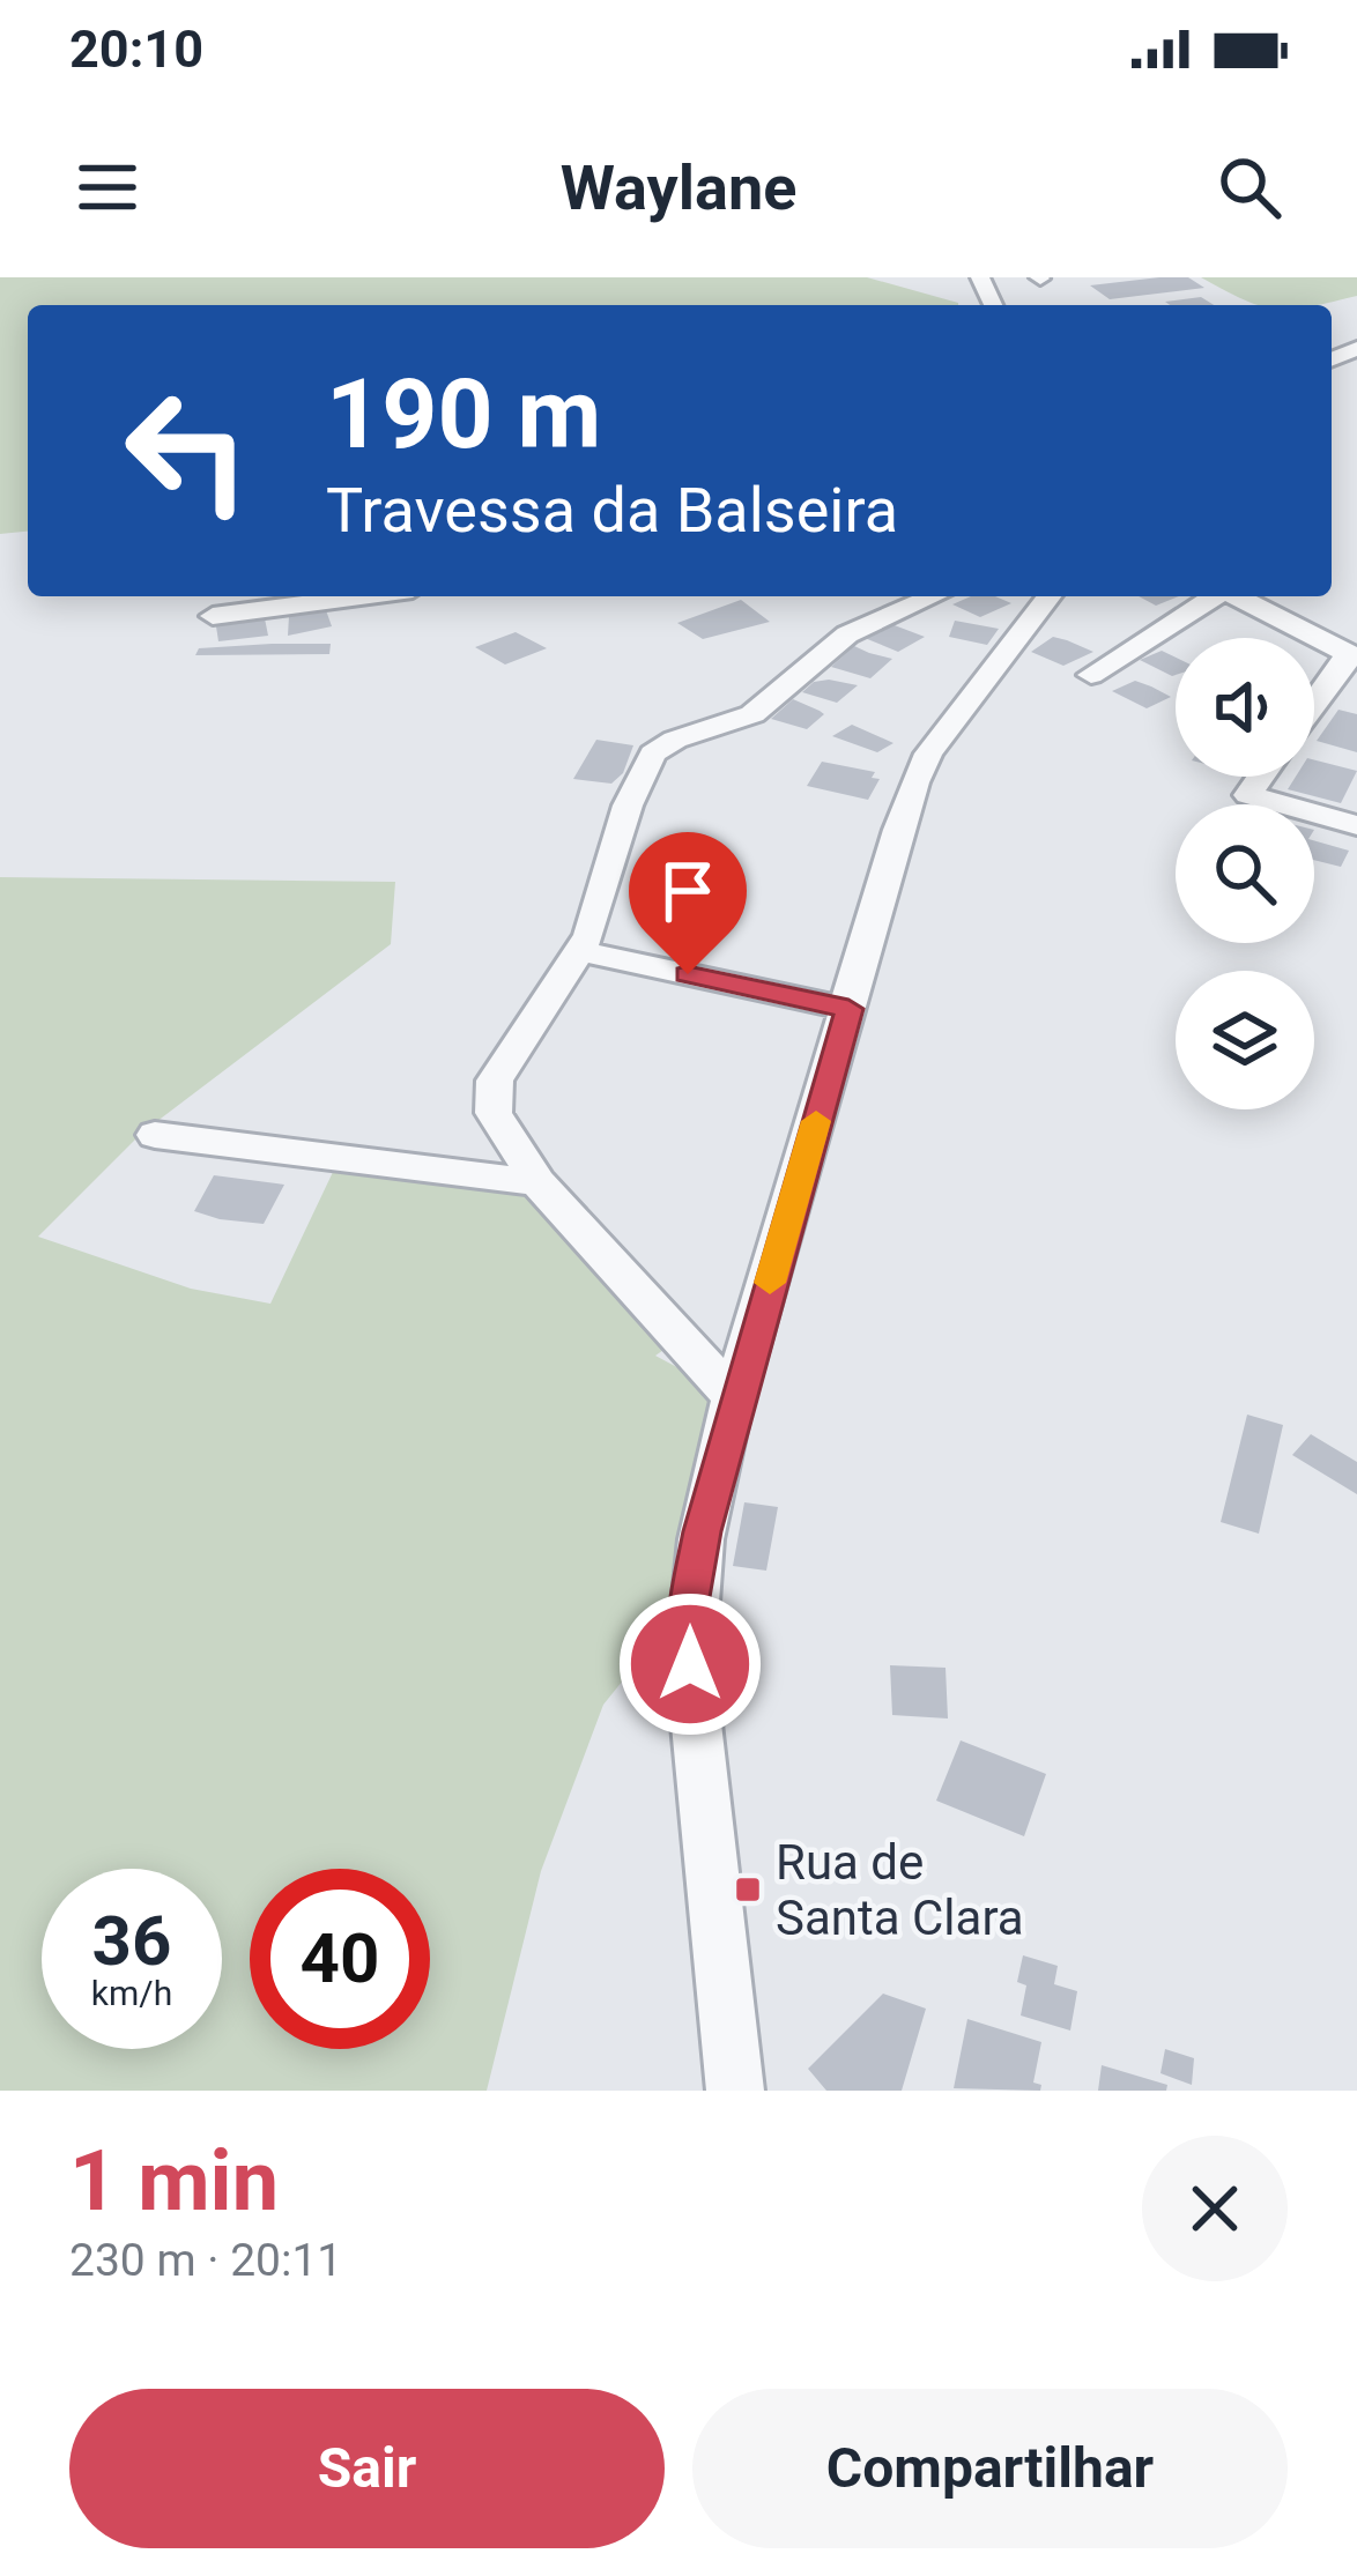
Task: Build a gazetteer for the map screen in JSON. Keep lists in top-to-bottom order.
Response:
{
  "places": {
    "transit": ["Rua de Santa Clara"]
  },
  "page": {
    "status": "20:10",
    "header": "Waylane",
    "turn": ["190 m", "Travessa da Balseira"],
    "speed": "36 km/h",
    "limit": "40",
    "heading": ["1 min", "230 m · 20:11"],
    "buttons": ["Sair", "Compartilhar"]
  }
}
